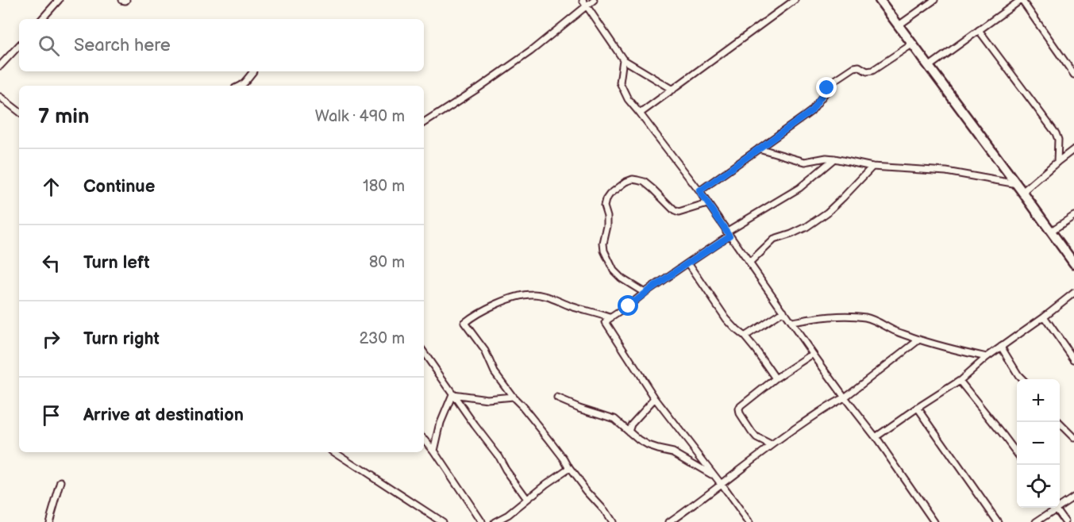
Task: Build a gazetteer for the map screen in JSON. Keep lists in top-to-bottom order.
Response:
{
  "page": {
    "search": "Search here",
    "heading": ["7 min", "Walk · 490 m"],
    "list": [
      ["Continue", "180 m"],
      ["Turn left", "80 m"],
      ["Turn right", "230 m"],
      "Arrive at destination"
    ],
    "map_buttons": ["+", "−"]
  }
}
